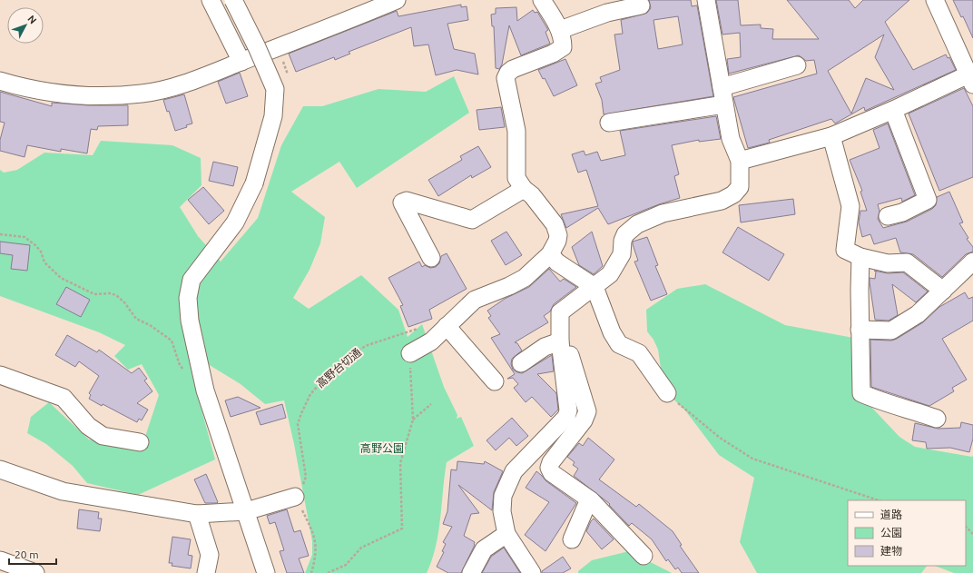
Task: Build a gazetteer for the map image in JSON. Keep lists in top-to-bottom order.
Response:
{
  "streets": {
    "path": ["高野台切通"]
  },
  "parks": ["高野公園"],
  "legend": ["道路", "公園", "建物"],
  "scale_bar": "20 m",
  "north": "top right"
}
